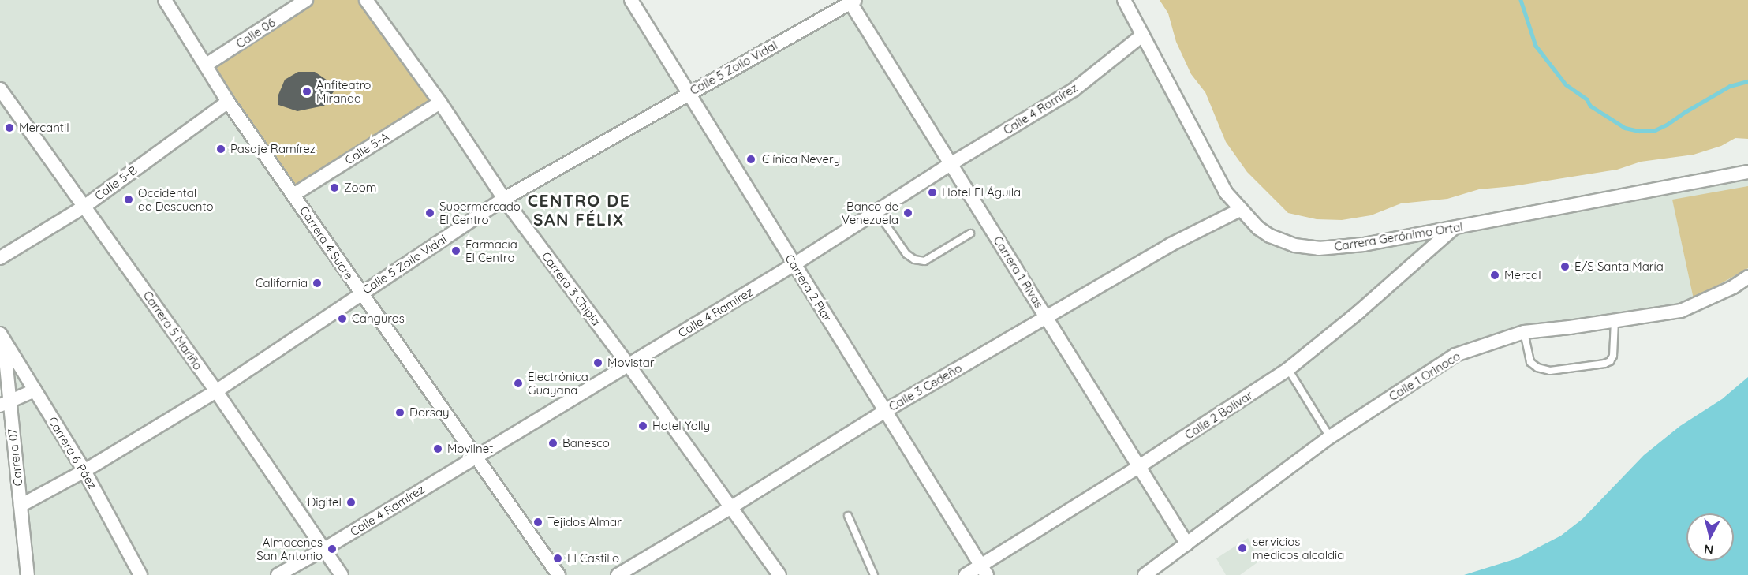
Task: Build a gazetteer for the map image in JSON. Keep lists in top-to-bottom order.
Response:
{
  "streets": {
    "street": [
      "Calle 06",
      "Calle 5 Zoilo Vidal",
      "Calle 4 Ramírez",
      "Calle 5-A",
      "Calle 5-B",
      "Carrera Gerónimo Ortal",
      "Carrera 4 Sucre",
      "Carrera 1 Rivas",
      "Carrera 2 Piar",
      "Carrera 3 Chipia",
      "Carrera 5 Mariño",
      "Calle 1 Orinoco",
      "Calle 3 Cedeño",
      "Calle 2 Bolívar",
      "Carrera 6 Páez",
      "Carrera 07"
    ]
  },
  "crossings": [
    ["Calle 06", "Carrera 4 Sucre"],
    ["Calle 5 Zoilo Vidal", "Carrera 4 Sucre"],
    ["Calle 5 Zoilo Vidal", "Carrera 1 Rivas"],
    ["Calle 5 Zoilo Vidal", "Carrera 2 Piar"],
    ["Calle 5 Zoilo Vidal", "Carrera 3 Chipia"],
    ["Calle 5 Zoilo Vidal", "Carrera 5 Mariño"],
    ["Calle 5 Zoilo Vidal", "Carrera 6 Páez"],
    ["Calle 5 Zoilo Vidal", "Carrera 07"],
    ["Calle 4 Ramírez", "Carrera Gerónimo Ortal"],
    ["Calle 4 Ramírez", "Carrera 4 Sucre"],
    ["Calle 4 Ramírez", "Carrera 1 Rivas"],
    ["Calle 4 Ramírez", "Carrera 2 Piar"],
    ["Calle 4 Ramírez", "Carrera 3 Chipia"],
    ["Calle 4 Ramírez", "Carrera 5 Mariño"],
    ["Calle 5-A", "Carrera 4 Sucre"],
    ["Calle 5-A", "Carrera 3 Chipia"],
    ["Calle 5-B", "Carrera 4 Sucre"],
    ["Calle 5-B", "Carrera 5 Mariño"],
    ["Carrera Gerónimo Ortal", "Calle 3 Cedeño"],
    ["Carrera Gerónimo Ortal", "Calle 2 Bolívar"],
    ["Carrera 1 Rivas", "Calle 1 Orinoco"],
    ["Carrera 1 Rivas", "Calle 3 Cedeño"],
    ["Carrera 1 Rivas", "Calle 2 Bolívar"],
    ["Carrera 2 Piar", "Calle 3 Cedeño"],
    ["Carrera 2 Piar", "Calle 2 Bolívar"],
    ["Carrera 3 Chipia", "Calle 3 Cedeño"],
    ["Carrera 6 Páez", "Carrera 07"]
  ],
  "districts": ["CENTRO DE SAN FÉLIX"],
  "places": [
    "Anfiteatro Miranda",
    "Mercantil",
    "Pasaje Ramírez",
    "Clínica Nevery",
    "Zoom",
    "Hotel El Águila",
    "Occidental de Descuento",
    "Supermercado El Centro",
    "Banco de Venezuela",
    "Farmacia El Centro",
    "E/S Santa María",
    "Mercal",
    "California",
    "Canguros",
    "Movistar",
    "Electrónica Guayana",
    "Dorsay",
    "Hotel Yolly",
    "Banesco",
    "Movilnet",
    "Digitel",
    "Tejidos Almar",
    "servicios medicos alcaldia",
    "Almacenes San Antonio",
    "El Castillo"
  ],
  "north": "bottom"
}
